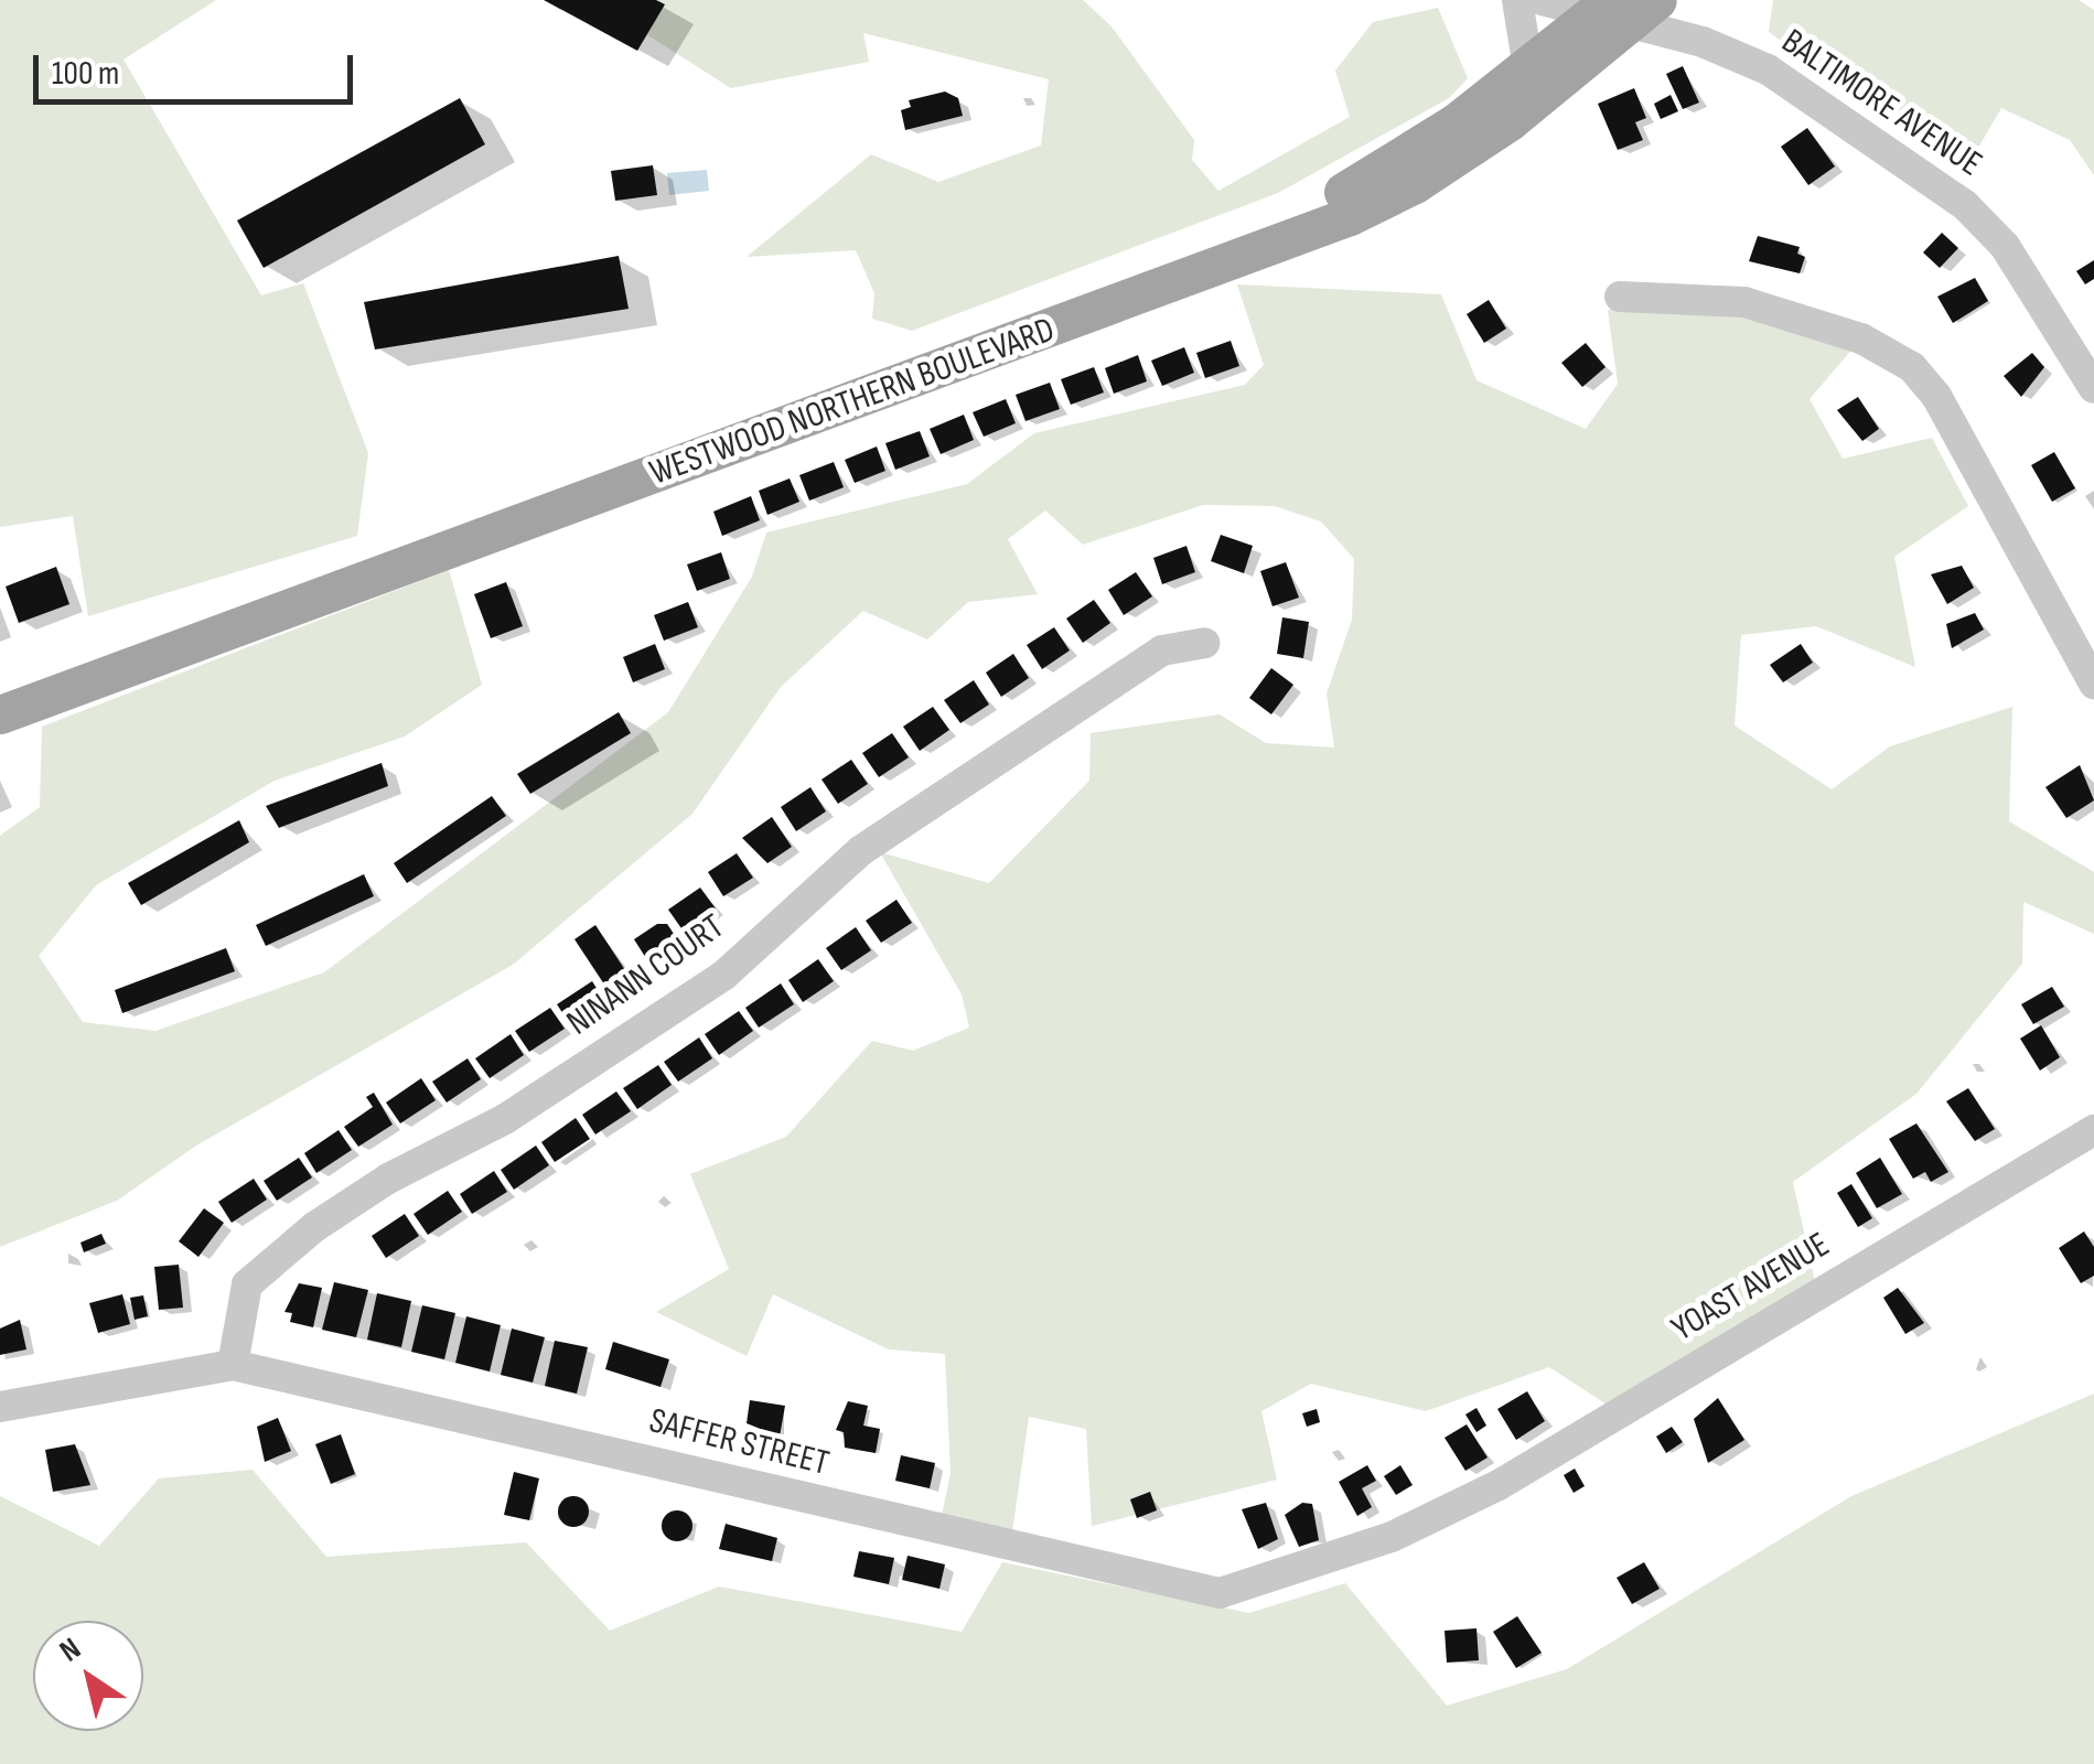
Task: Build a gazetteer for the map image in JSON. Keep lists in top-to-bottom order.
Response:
{
  "streets": {
    "main road": ["WESTWOOD NORTHERN BOULEVARD"],
    "street": [
      "BALTIMORE AVENUE",
      "NINANN COURT",
      "YOAST AVENUE",
      "SAFFER STREET"
    ]
  },
  "crossings": [
    ["BALTIMORE AVENUE", "WESTWOOD NORTHERN BOULEVARD"],
    ["NINANN COURT", "SAFFER STREET"],
    ["YOAST AVENUE", "SAFFER STREET"]
  ],
  "scale_bar": "100 m",
  "north": "top left"
}
